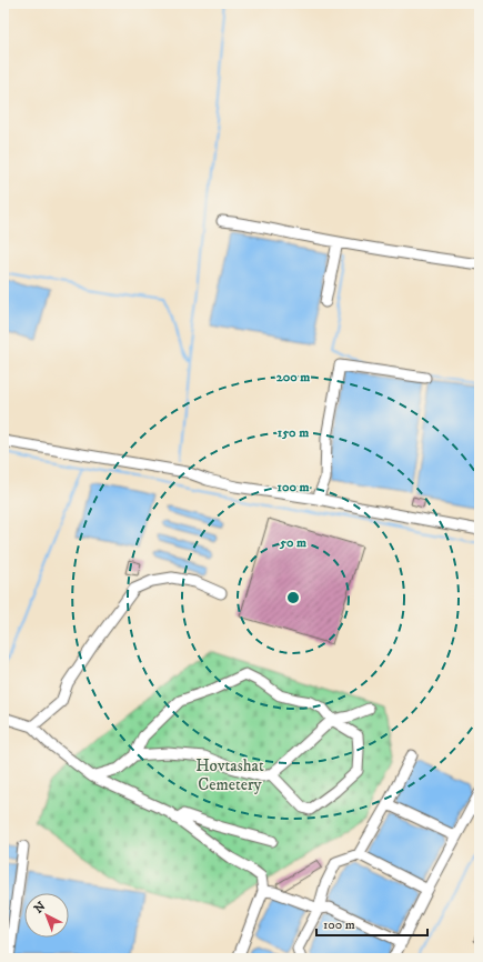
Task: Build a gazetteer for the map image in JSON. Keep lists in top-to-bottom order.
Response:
{
  "parks": ["Hovtashat Cemetery"],
  "scale_bar": "100 m",
  "north": "top left",
  "rings": [
    "200 m",
    "150 m",
    "100 m",
    "50 m"
  ]
}
